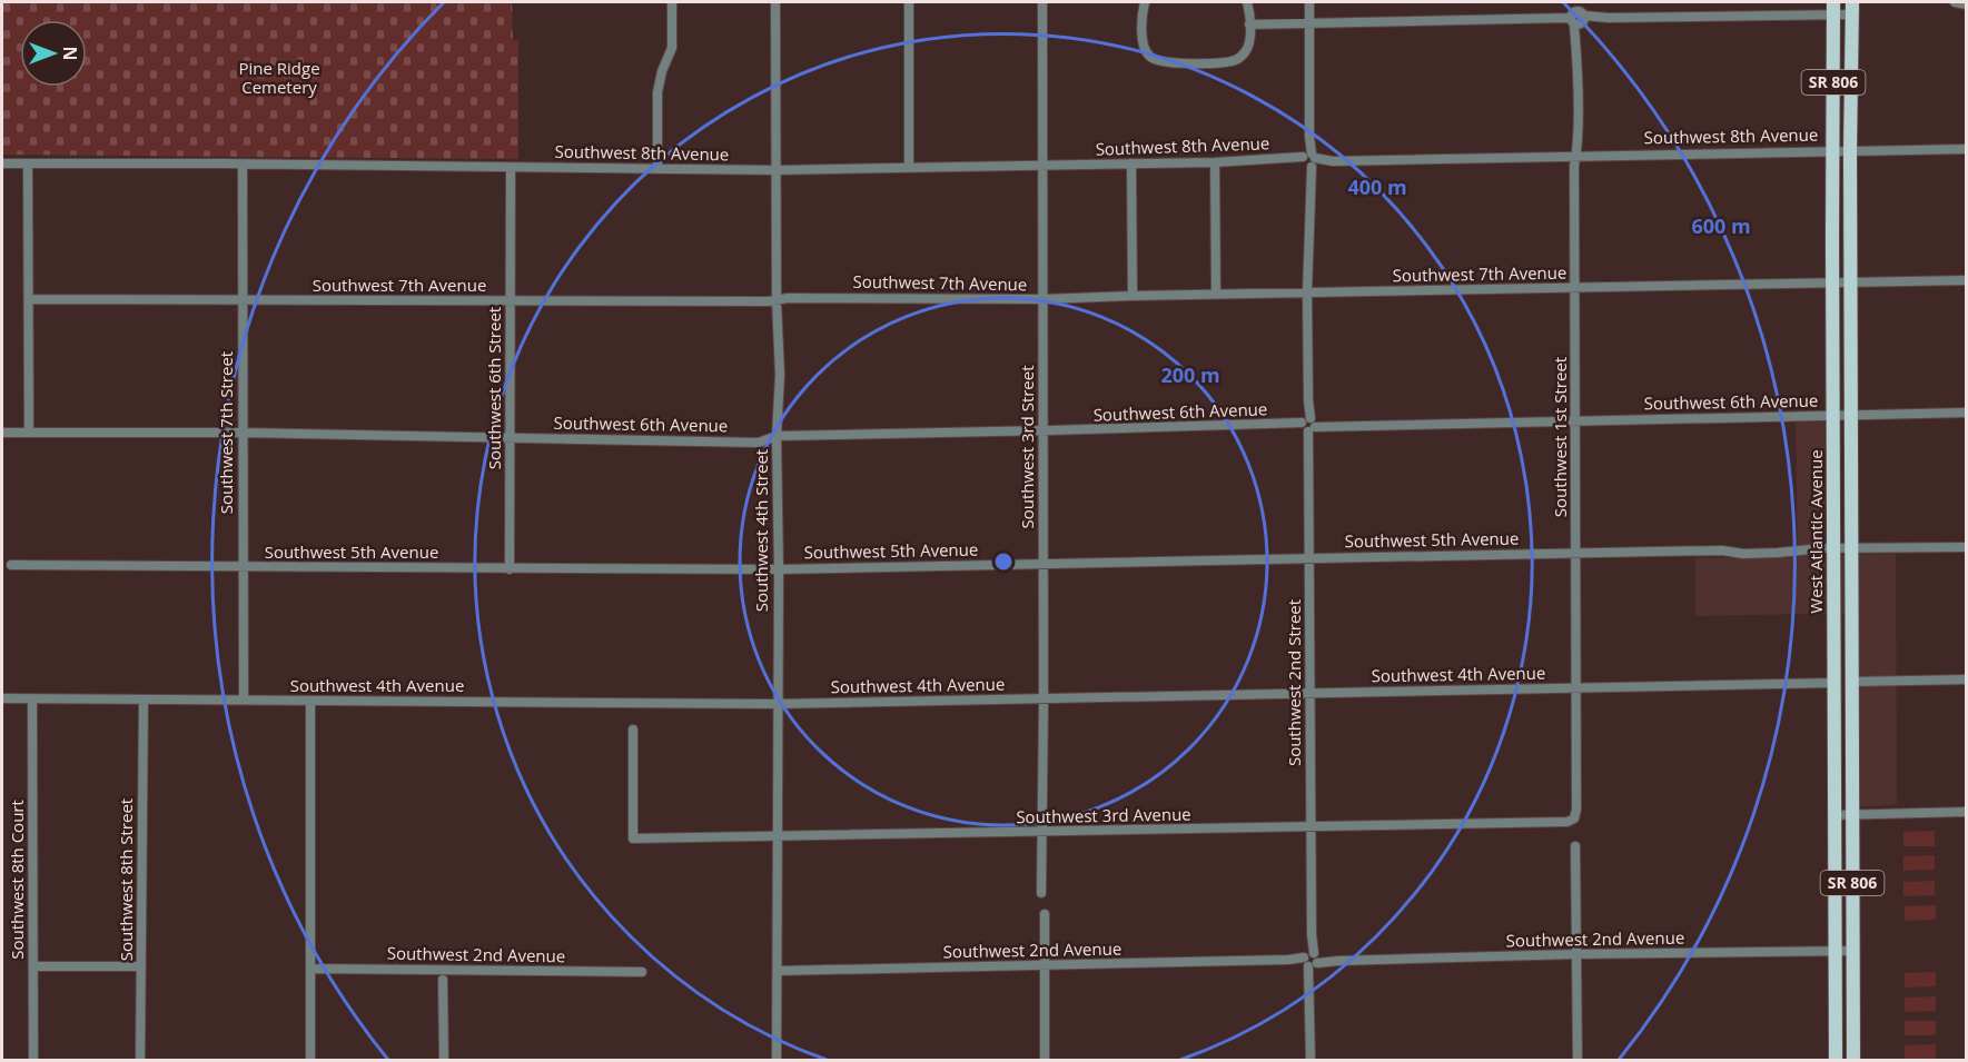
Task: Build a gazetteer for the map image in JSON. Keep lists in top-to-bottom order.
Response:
{
  "streets": {
    "main road": ["SR 806", "West Atlantic Avenue"],
    "street": [
      "Southwest 8th Avenue",
      "Southwest 7th Avenue",
      "Southwest 6th Street",
      "Southwest 6th Avenue",
      "Southwest 7th Street",
      "Southwest 1st Street",
      "Southwest 3rd Street",
      "Southwest 4th Street",
      "Southwest 5th Avenue",
      "Southwest 4th Avenue",
      "Southwest 2nd Street",
      "Southwest 3rd Avenue",
      "Southwest 8th Court",
      "Southwest 8th Street",
      "Southwest 2nd Avenue"
    ]
  },
  "crossings": [
    ["Southwest 8th Avenue", "Southwest 6th Street"],
    ["Southwest 8th Avenue", "Southwest 7th Street"],
    ["Southwest 8th Avenue", "Southwest 1st Street"],
    ["Southwest 8th Avenue", "Southwest 3rd Street"],
    ["Southwest 8th Avenue", "Southwest 4th Street"],
    ["Southwest 8th Avenue", "West Atlantic Avenue"],
    ["Southwest 8th Avenue", "Southwest 2nd Street"],
    ["Southwest 7th Avenue", "Southwest 6th Street"],
    ["Southwest 7th Avenue", "Southwest 7th Street"],
    ["Southwest 7th Avenue", "Southwest 1st Street"],
    ["Southwest 7th Avenue", "Southwest 3rd Street"],
    ["Southwest 7th Avenue", "Southwest 4th Street"],
    ["Southwest 7th Avenue", "West Atlantic Avenue"],
    ["Southwest 7th Avenue", "Southwest 2nd Street"],
    ["Southwest 6th Street", "Southwest 6th Avenue"],
    ["Southwest 6th Street", "Southwest 5th Avenue"],
    ["Southwest 6th Avenue", "Southwest 7th Street"],
    ["Southwest 6th Avenue", "Southwest 1st Street"],
    ["Southwest 6th Avenue", "Southwest 3rd Street"],
    ["Southwest 6th Avenue", "Southwest 4th Street"],
    ["Southwest 6th Avenue", "West Atlantic Avenue"],
    ["Southwest 6th Avenue", "Southwest 2nd Street"],
    ["Southwest 7th Street", "Southwest 5th Avenue"],
    ["Southwest 7th Street", "Southwest 4th Avenue"],
    ["Southwest 1st Street", "Southwest 5th Avenue"],
    ["Southwest 1st Street", "Southwest 4th Avenue"],
    ["Southwest 1st Street", "Southwest 3rd Avenue"],
    ["Southwest 3rd Street", "Southwest 5th Avenue"],
    ["Southwest 3rd Street", "Southwest 4th Avenue"],
    ["Southwest 3rd Street", "Southwest 3rd Avenue"],
    ["Southwest 4th Street", "Southwest 5th Avenue"],
    ["Southwest 4th Street", "Southwest 4th Avenue"],
    ["Southwest 4th Street", "Southwest 3rd Avenue"],
    ["Southwest 4th Street", "Southwest 2nd Avenue"],
    ["West Atlantic Avenue", "Southwest 5th Avenue"],
    ["West Atlantic Avenue", "Southwest 4th Avenue"],
    ["West Atlantic Avenue", "Southwest 2nd Avenue"],
    ["Southwest 5th Avenue", "Southwest 2nd Street"],
    ["Southwest 4th Avenue", "Southwest 2nd Street"],
    ["Southwest 4th Avenue", "Southwest 8th Court"],
    ["Southwest 4th Avenue", "Southwest 8th Street"],
    ["Southwest 2nd Street", "Southwest 3rd Avenue"],
    ["Southwest 2nd Street", "Southwest 2nd Avenue"]
  ],
  "parks": ["Pine Ridge Cemetery"],
  "north": "right",
  "rings": ["400 m", "600 m", "200 m"]
}
